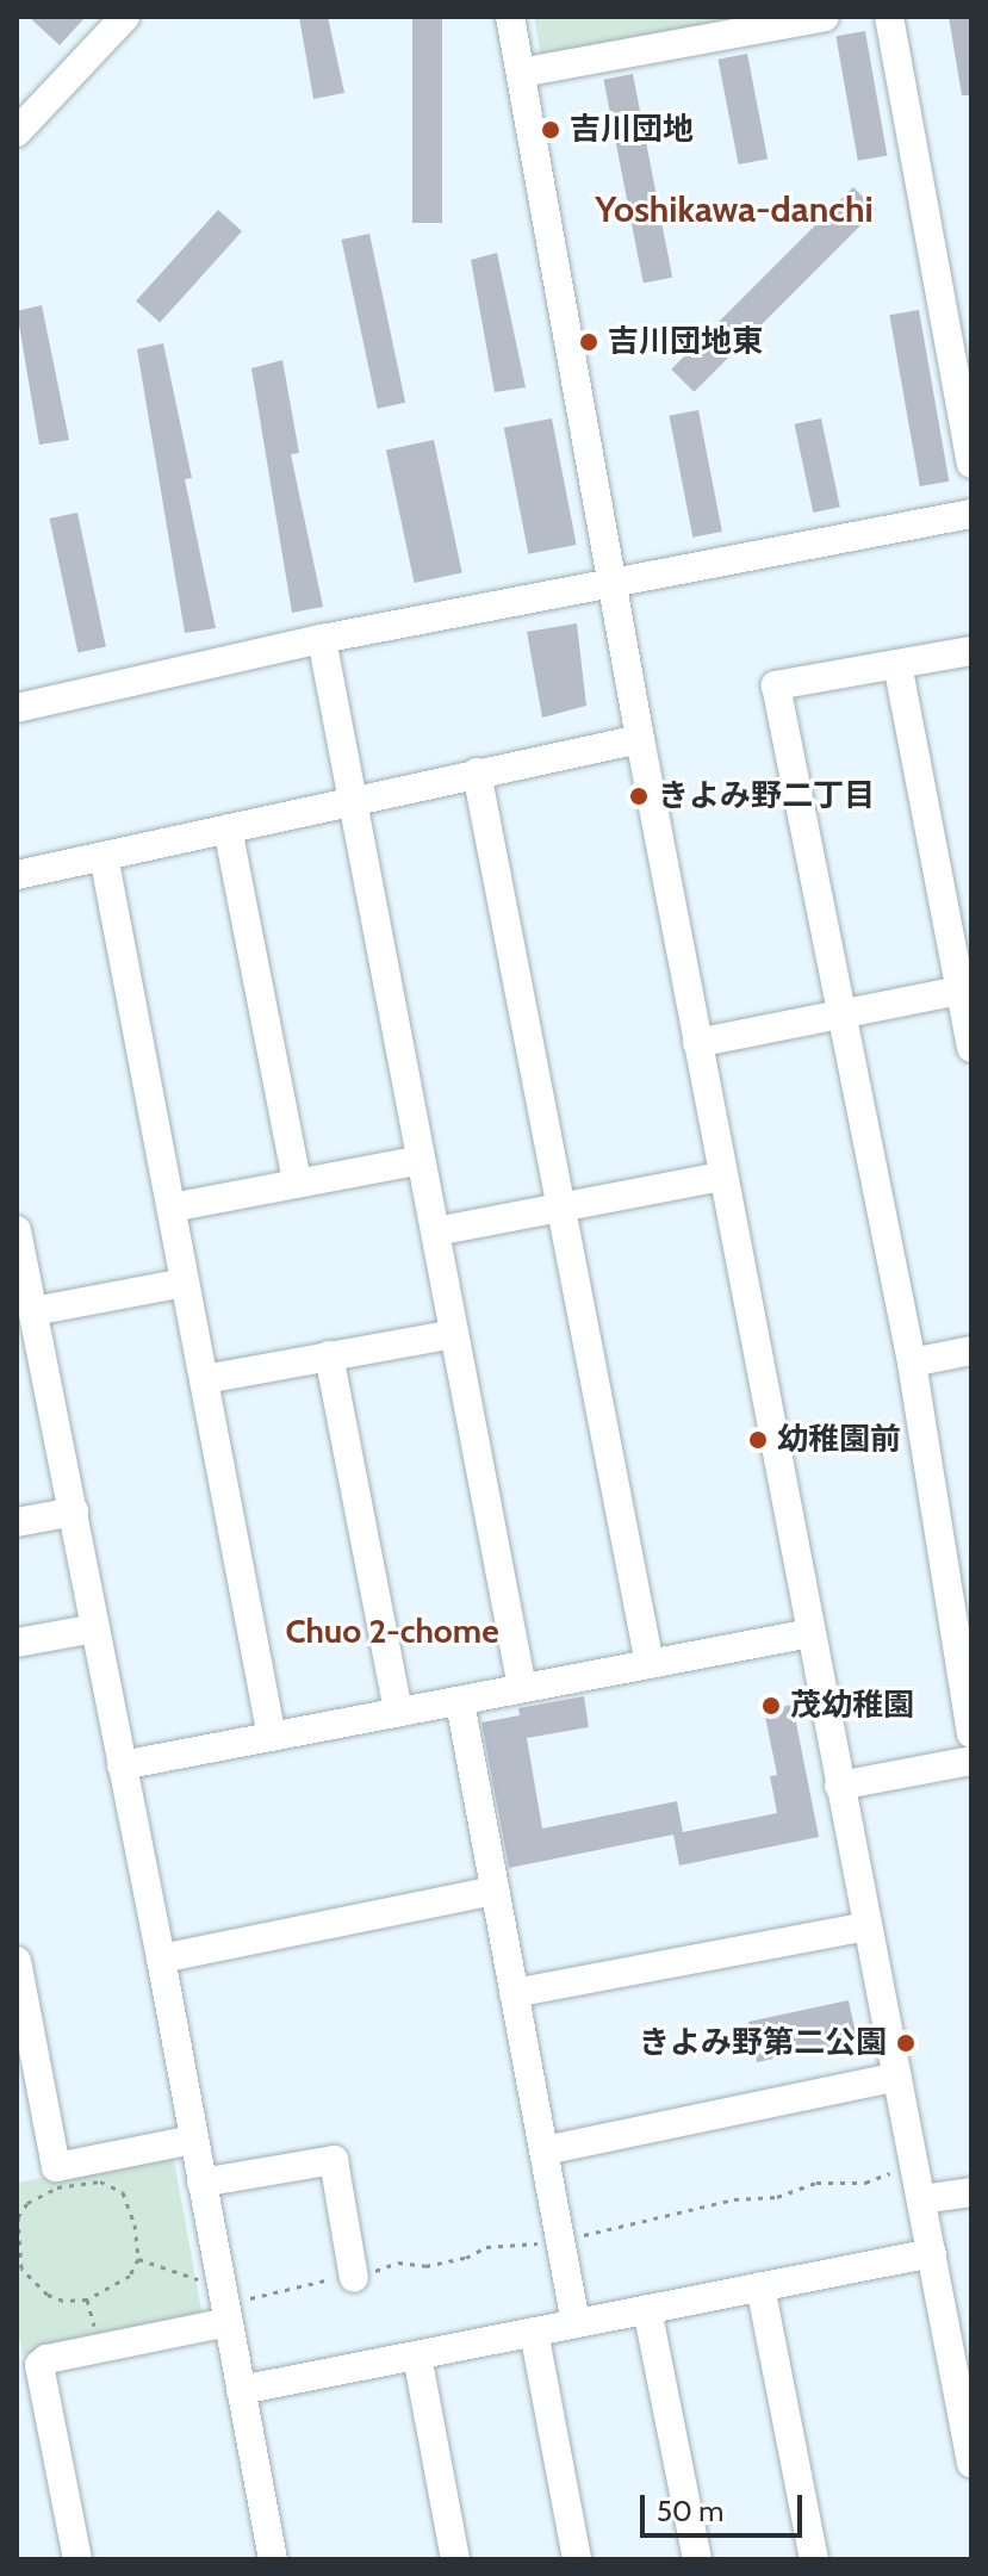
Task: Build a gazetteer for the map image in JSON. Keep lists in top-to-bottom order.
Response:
{
  "districts": ["Yoshikawa-danchi", "Chuo 2-chome"],
  "places": [
    "吉川団地",
    "吉川団地東",
    "きよみ野二丁目",
    "幼稚園前",
    "茂幼稚園",
    "きよみ野第二公園"
  ],
  "scale_bar": "50 m"
}
